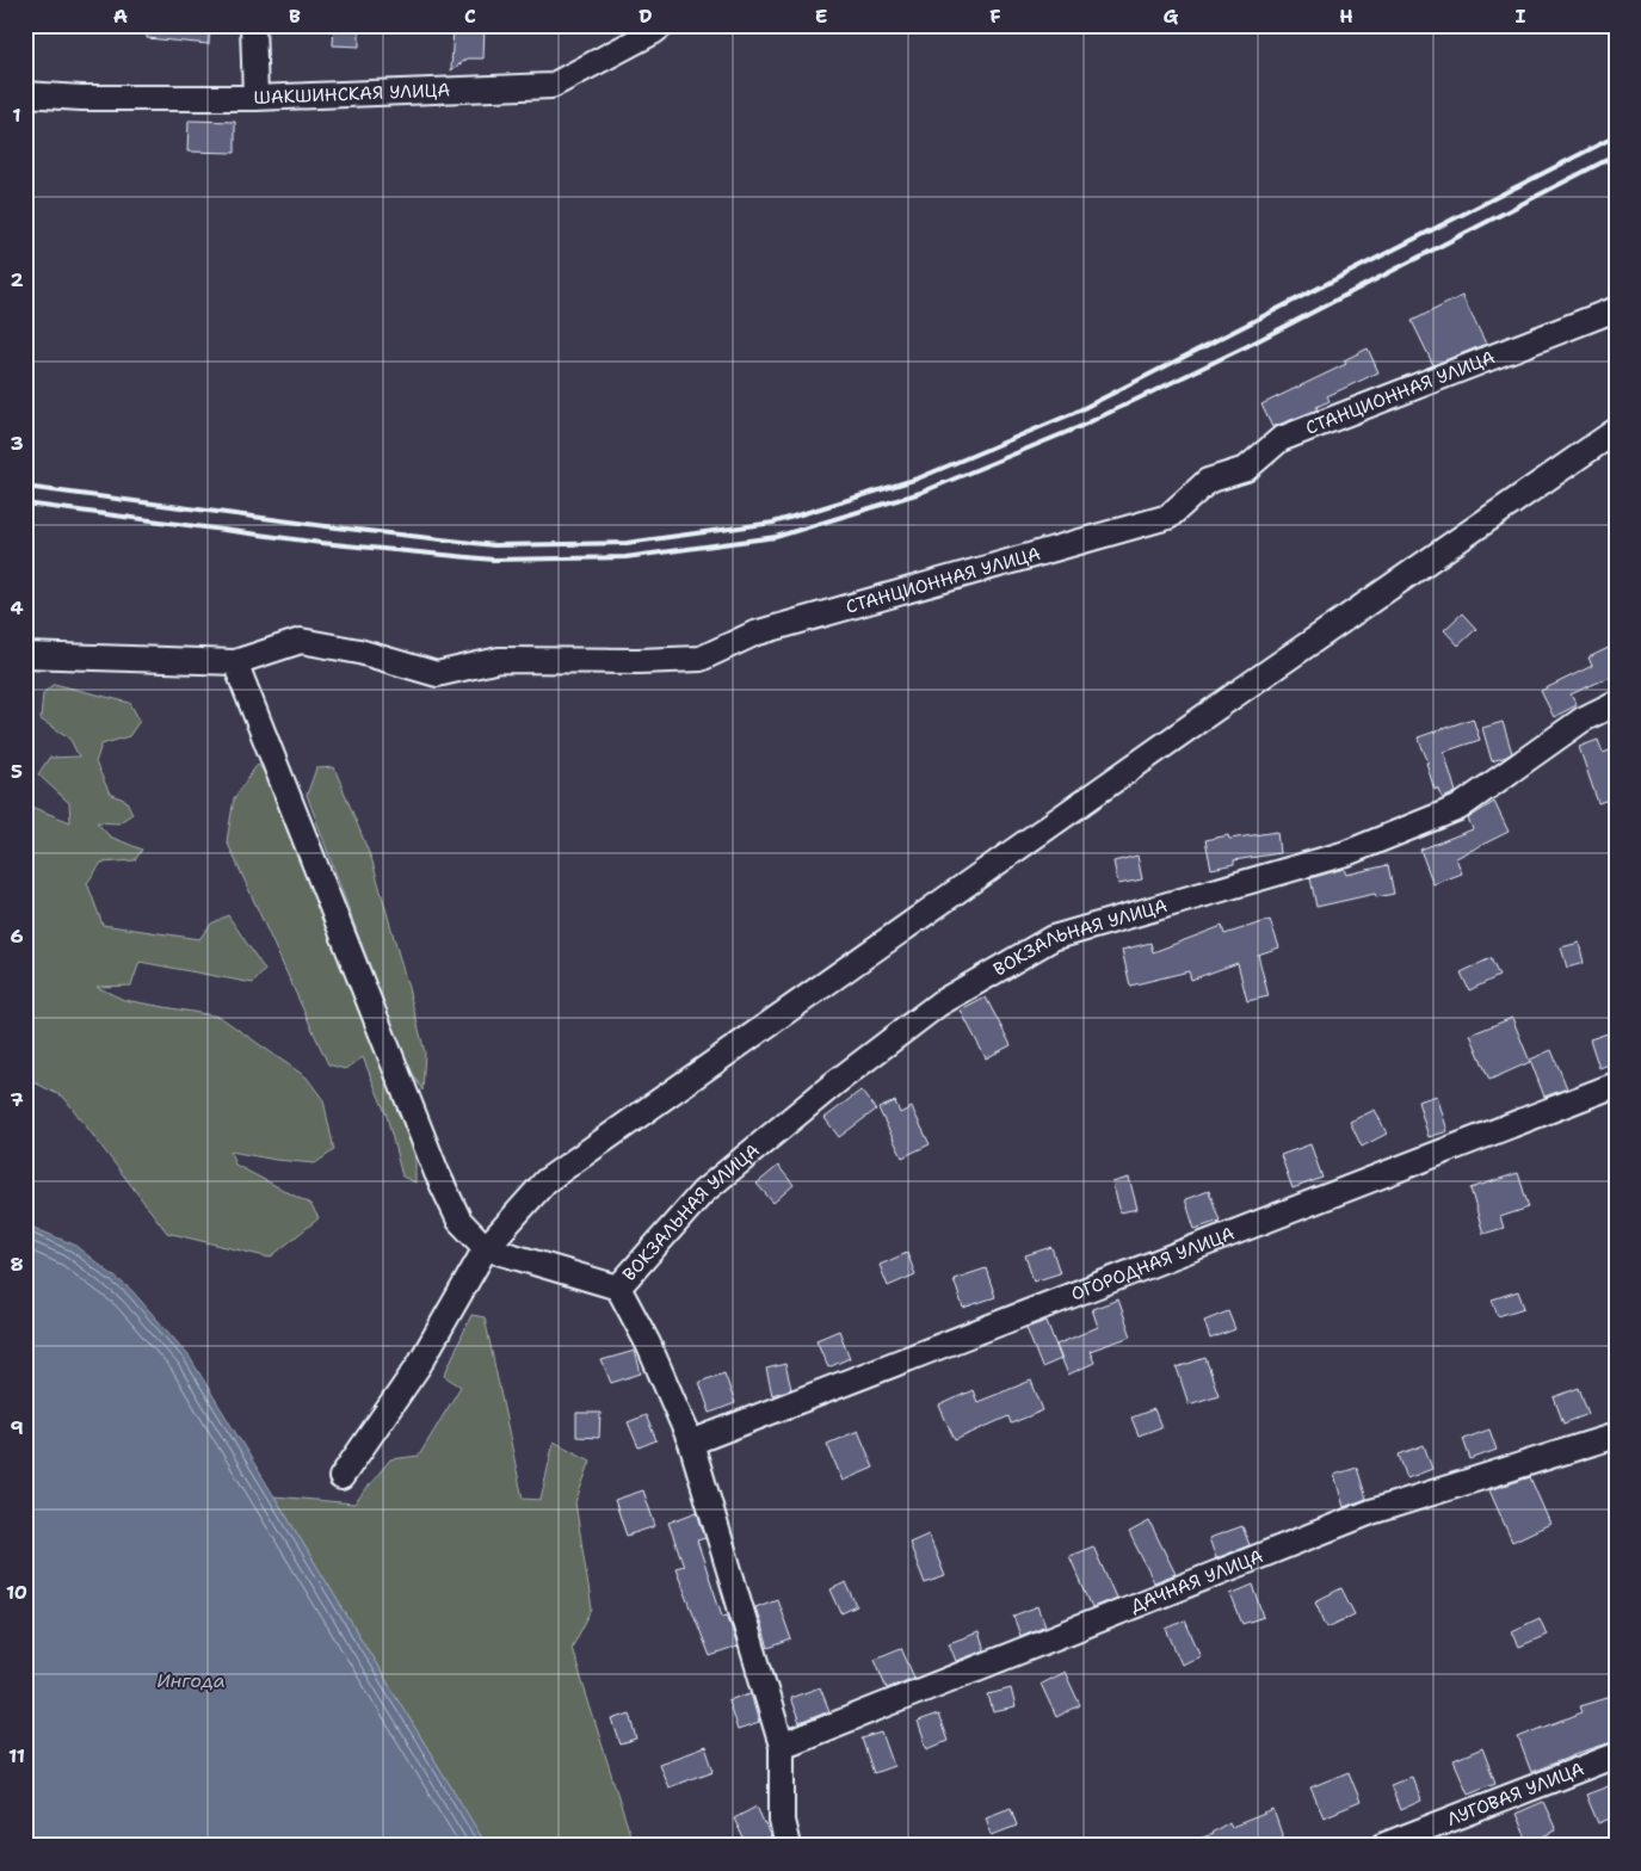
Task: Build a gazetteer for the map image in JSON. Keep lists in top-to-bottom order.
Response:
{
  "streets": {
    "street": [
      "ШАКШИНСКАЯ УЛИЦА",
      "СТАНЦИОННАЯ УЛИЦА",
      "ВОКЗАЛЬНАЯ УЛИЦА",
      "ОГОРОДНАЯ УЛИЦА",
      "ДАЧНАЯ УЛИЦА",
      "ЛУГОВАЯ УЛИЦА"
    ]
  },
  "water": ["Ингода"],
  "grid": {
    "columns": [
      "A",
      "B",
      "C",
      "D",
      "E",
      "F",
      "G",
      "H",
      "I"
    ],
    "rows": [
      "1",
      "2",
      "3",
      "4",
      "5",
      "6",
      "7",
      "8",
      "9",
      "10",
      "11"
    ]
  }
}
